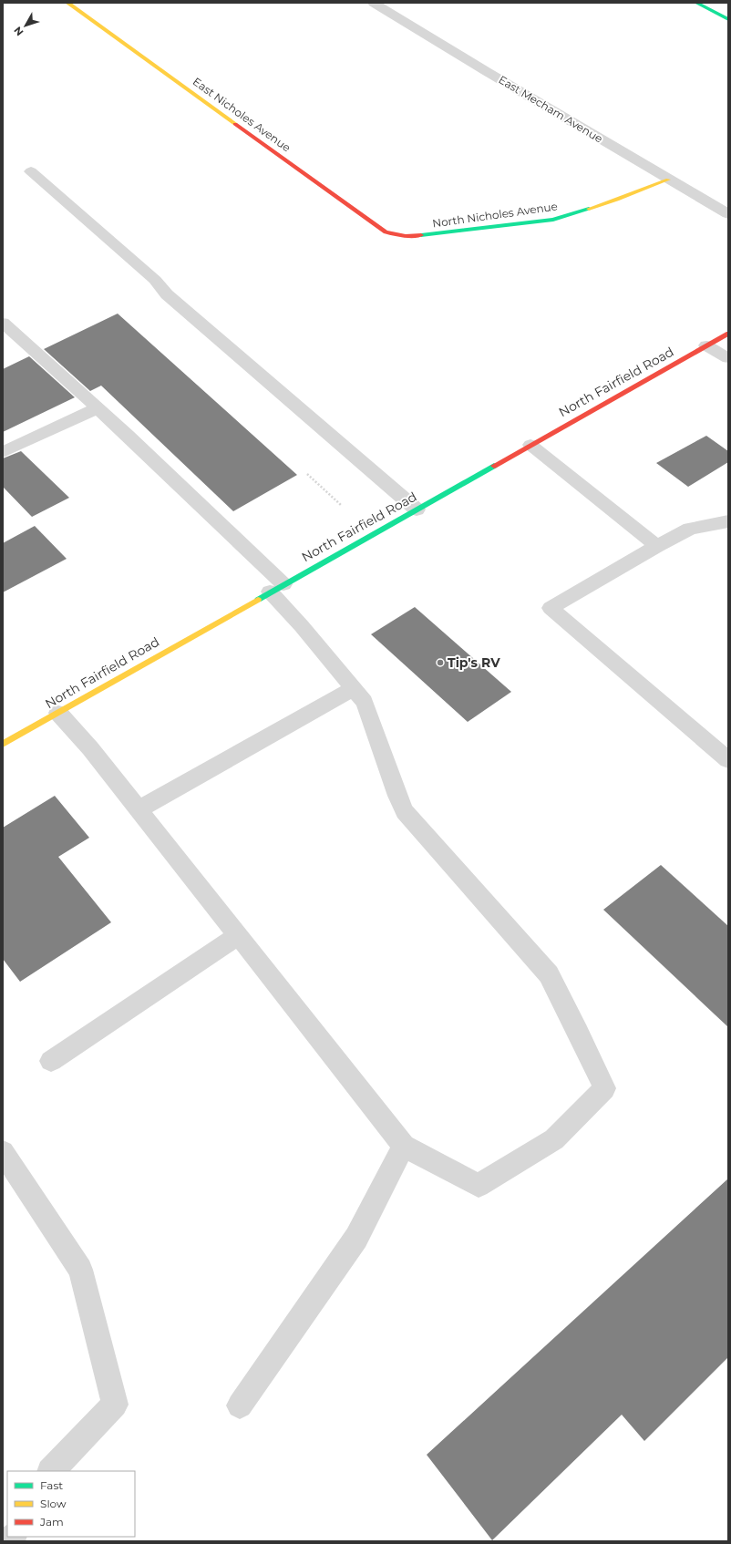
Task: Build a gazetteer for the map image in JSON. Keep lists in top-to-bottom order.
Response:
{
  "streets": {
    "street": [
      "East Mecham Avenue",
      "East Nicholes Avenue",
      "North Nicholes Avenue",
      "North Fairfield Road"
    ]
  },
  "crossings": [
    ["East Mecham Avenue", "North Nicholes Avenue"],
    ["East Nicholes Avenue", "North Nicholes Avenue"]
  ],
  "places": ["Tip's RV"],
  "legend": ["Fast", "Slow", "Jam"],
  "north": "bottom left"
}
